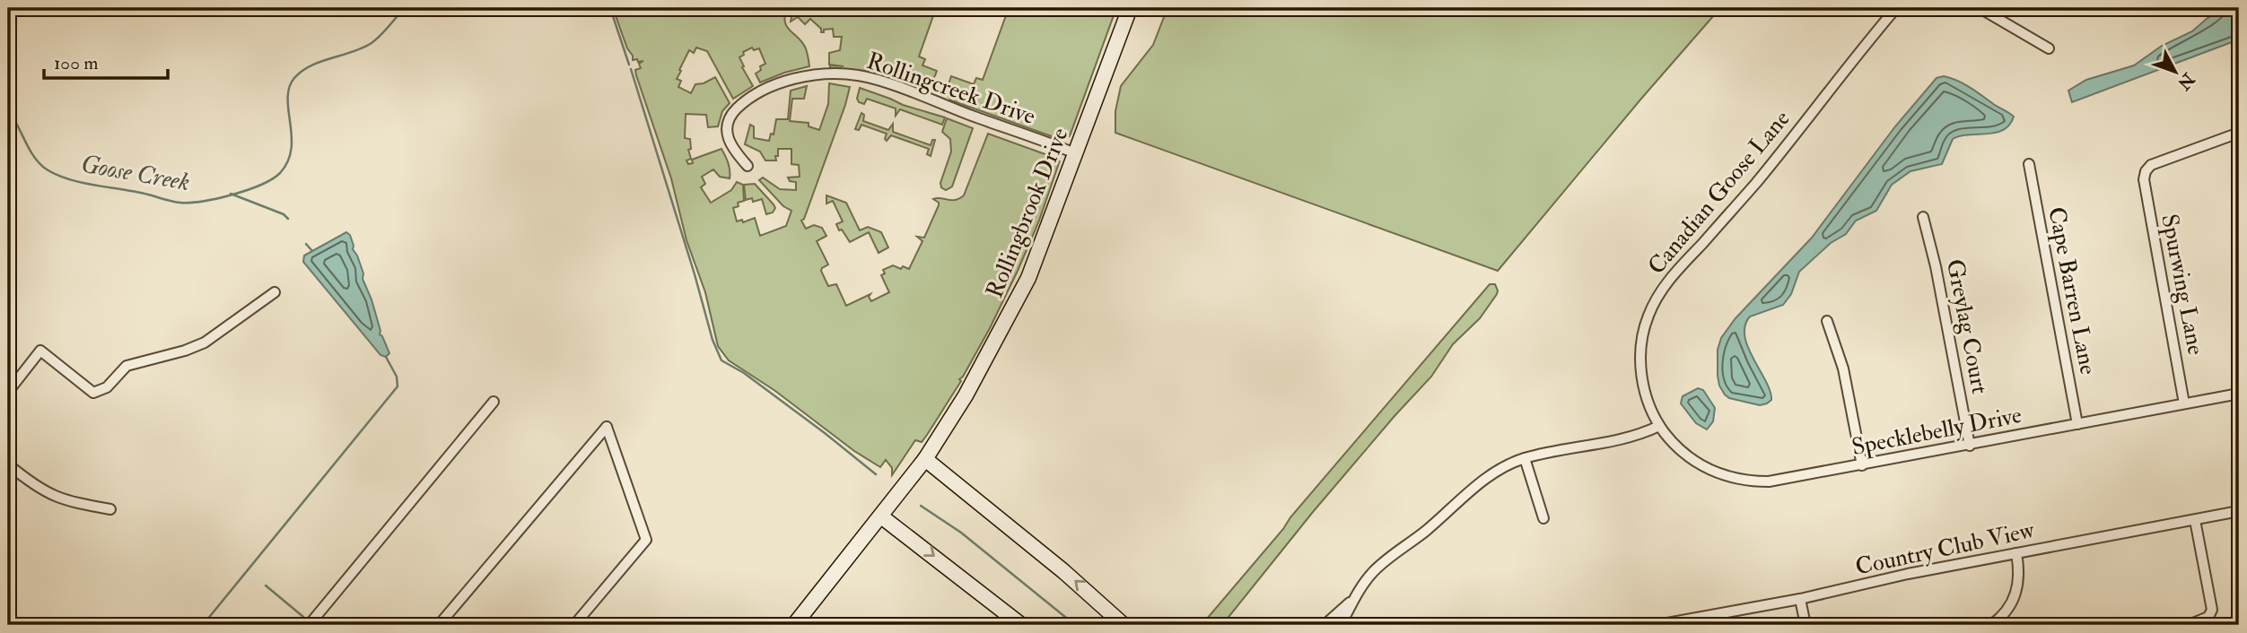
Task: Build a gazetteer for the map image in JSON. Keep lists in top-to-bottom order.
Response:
{
  "streets": {
    "main road": ["Rollingbrook Drive"],
    "street": [
      "Rollingcreek Drive",
      "Canadian Goose Lane",
      "Spurwing Lane",
      "Cape Barren Lane",
      "Greylag Court",
      "Specklebelly Drive",
      "Country Club View"
    ]
  },
  "crossings": [
    ["Rollingcreek Drive", "Rollingbrook Drive"],
    ["Canadian Goose Lane", "Specklebelly Drive"],
    ["Spurwing Lane", "Specklebelly Drive"],
    ["Cape Barren Lane", "Specklebelly Drive"],
    ["Greylag Court", "Specklebelly Drive"]
  ],
  "water": ["Goose Creek"],
  "scale_bar": "100 m",
  "north": "bottom right"
}
